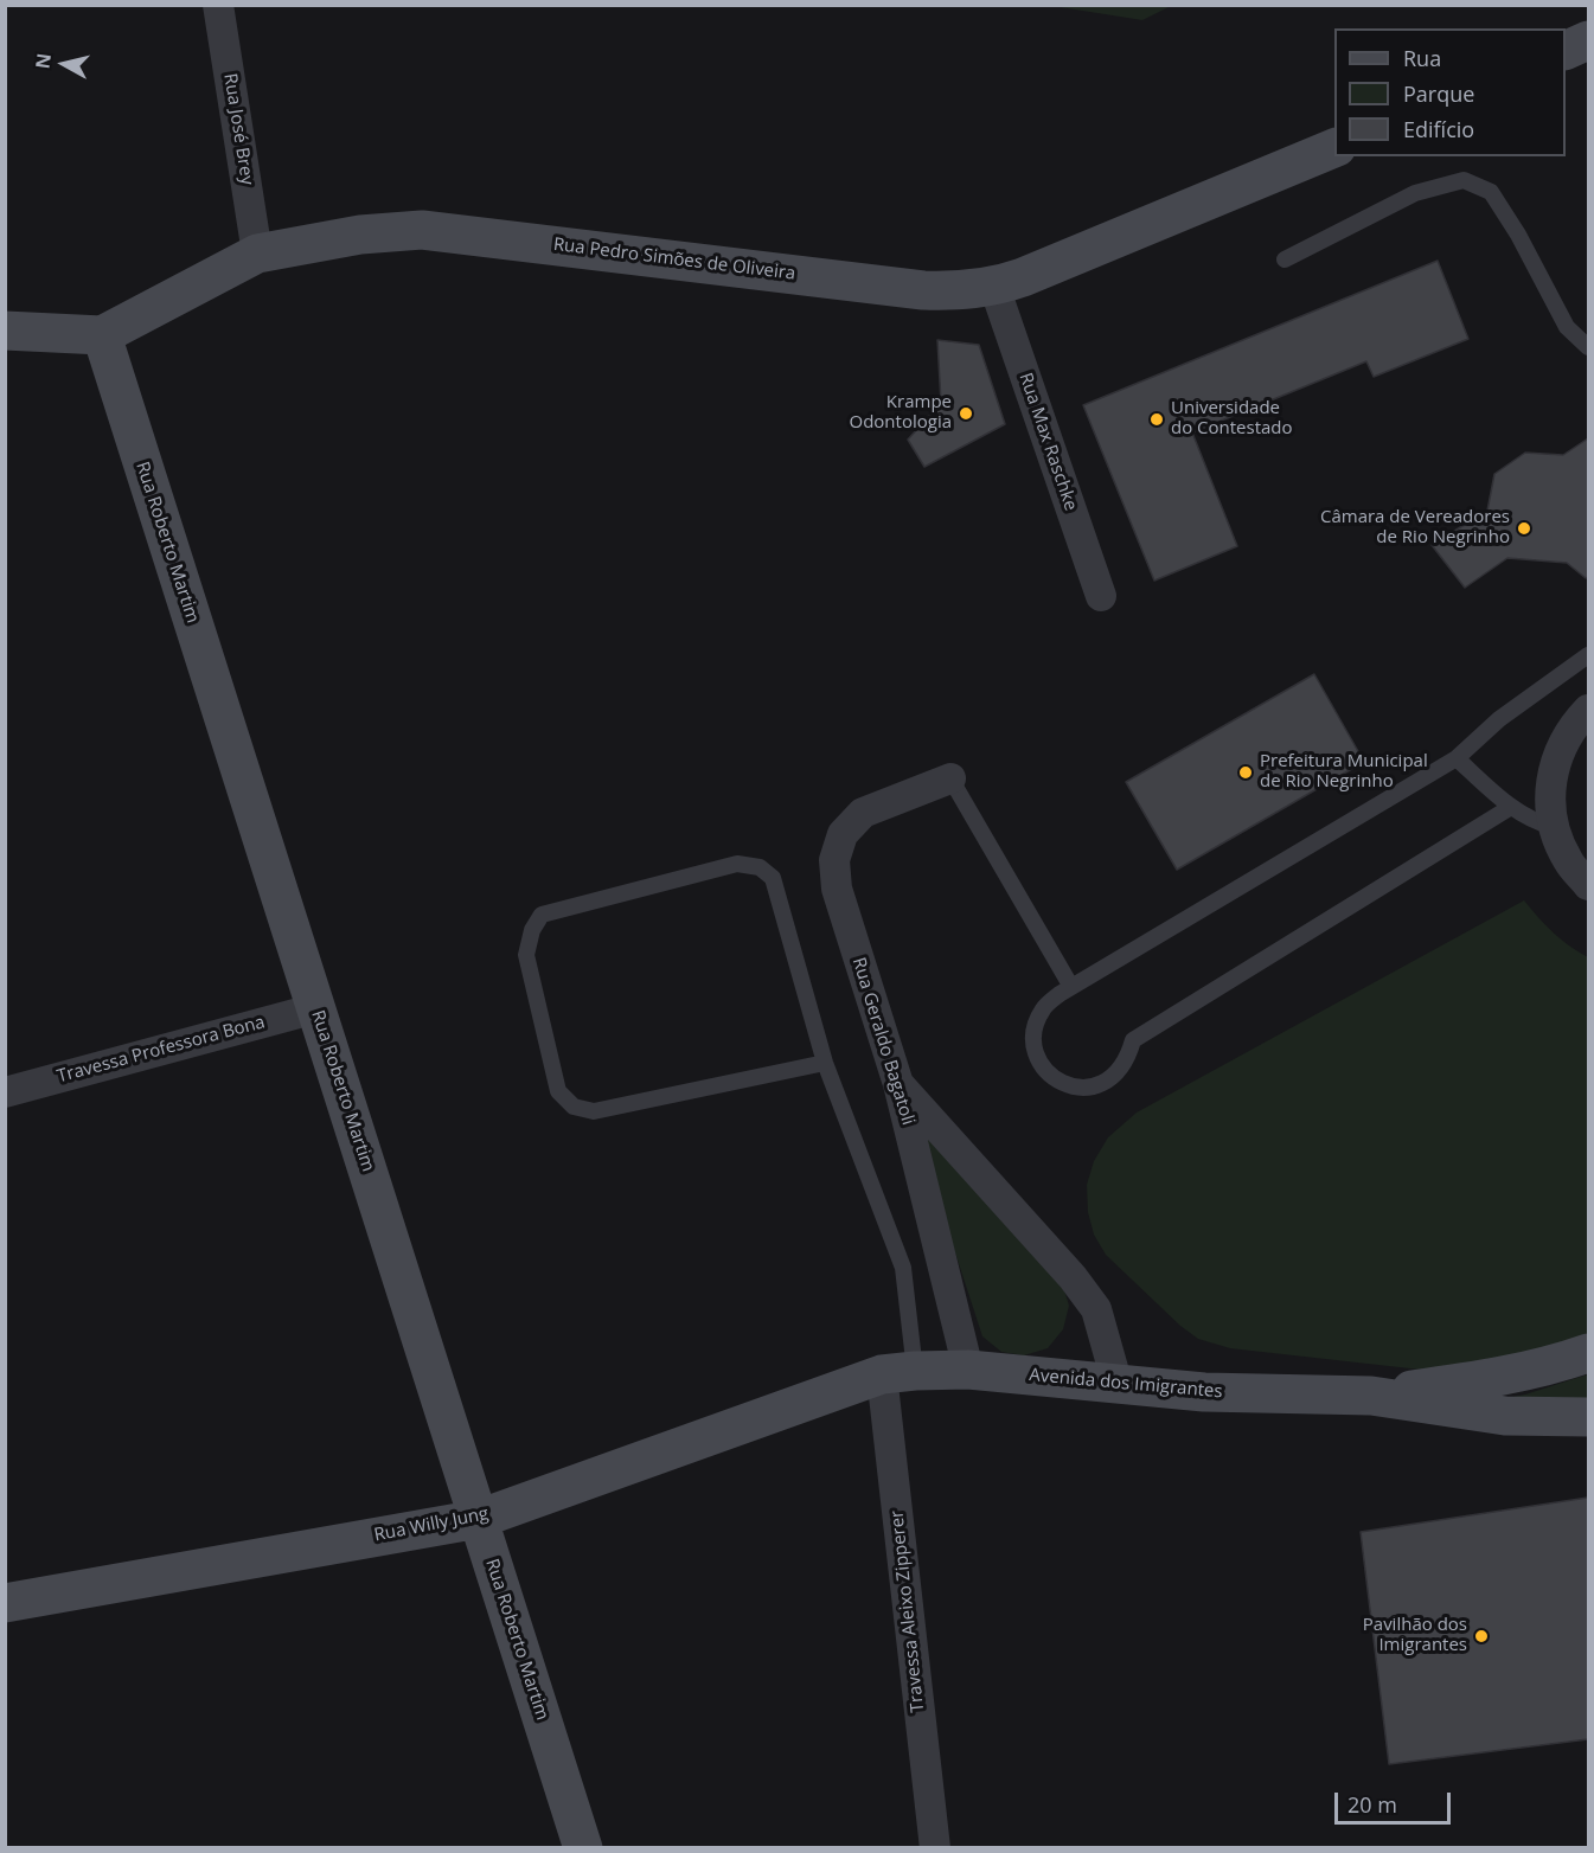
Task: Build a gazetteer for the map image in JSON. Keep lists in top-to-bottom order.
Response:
{
  "streets": {
    "main road": [
      "Rua Pedro Simões de Oliveira",
      "Rua Roberto Martim",
      "Avenida dos Imigrantes",
      "Rua Willy Jung"
    ],
    "street": [
      "Rua José Brey",
      "Rua Max Raschke",
      "Rua Geraldo Bagatoli",
      "Travessa Professora Bona",
      "Travessa Aleixo Zipperer"
    ]
  },
  "crossings": [
    ["Rua José Brey", "Rua Pedro Simões de Oliveira"],
    ["Rua Pedro Simões de Oliveira", "Rua Max Raschke"],
    ["Rua Pedro Simões de Oliveira", "Rua Roberto Martim"],
    ["Rua Roberto Martim", "Travessa Professora Bona"],
    ["Rua Roberto Martim", "Rua Willy Jung"],
    ["Rua Geraldo Bagatoli", "Avenida dos Imigrantes"],
    ["Avenida dos Imigrantes", "Rua Willy Jung"],
    ["Avenida dos Imigrantes", "Travessa Aleixo Zipperer"],
    ["Rua Willy Jung", "Travessa Aleixo Zipperer"]
  ],
  "places": [
    "Krampe Odontologia",
    "Universidade do Contestado",
    "Câmara de Vereadores de Rio Negrinho",
    "Prefeitura Municipal de Rio Negrinho",
    "Pavilhão dos Imigrantes"
  ],
  "legend": ["Rua", "Parque", "Edifício"],
  "scale_bar": "20 m",
  "north": "left"
}
